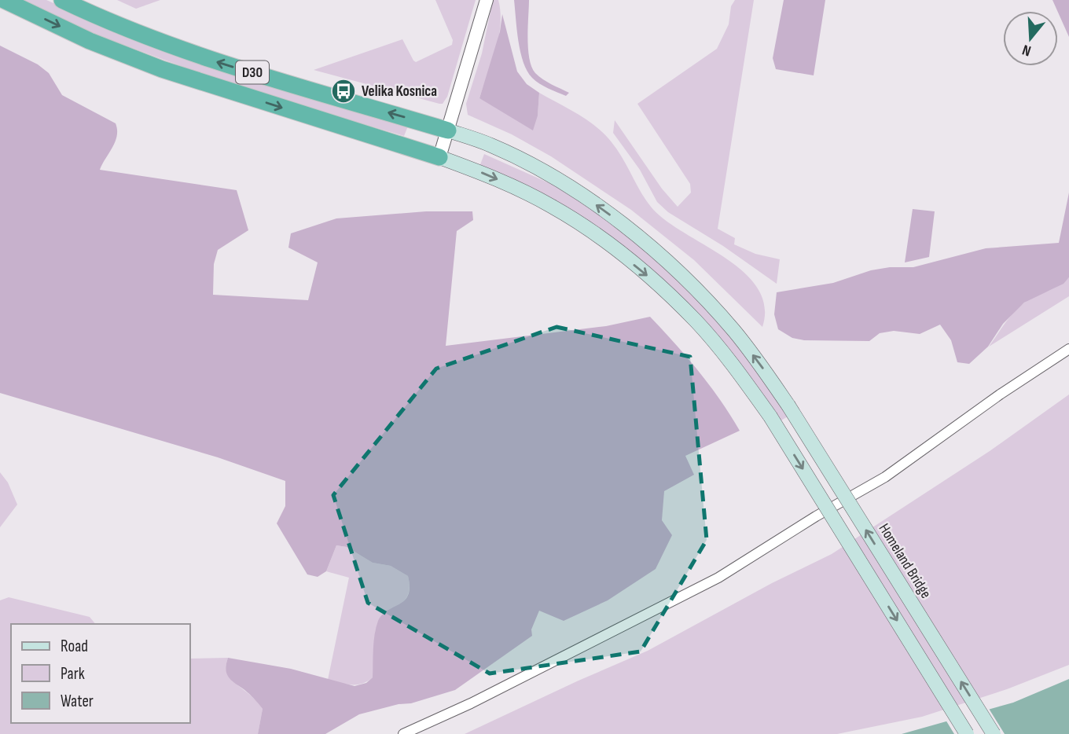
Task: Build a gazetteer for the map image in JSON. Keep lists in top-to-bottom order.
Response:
{
  "streets": {
    "highway": ["D30"],
    "main road": ["Homeland Bridge"]
  },
  "crossings": [
    ["D30", "Homeland Bridge"]
  ],
  "places": {
    "bus stop": ["Velika Kosnica"]
  },
  "legend": ["Road", "Park", "Water"],
  "north": "bottom"
}
